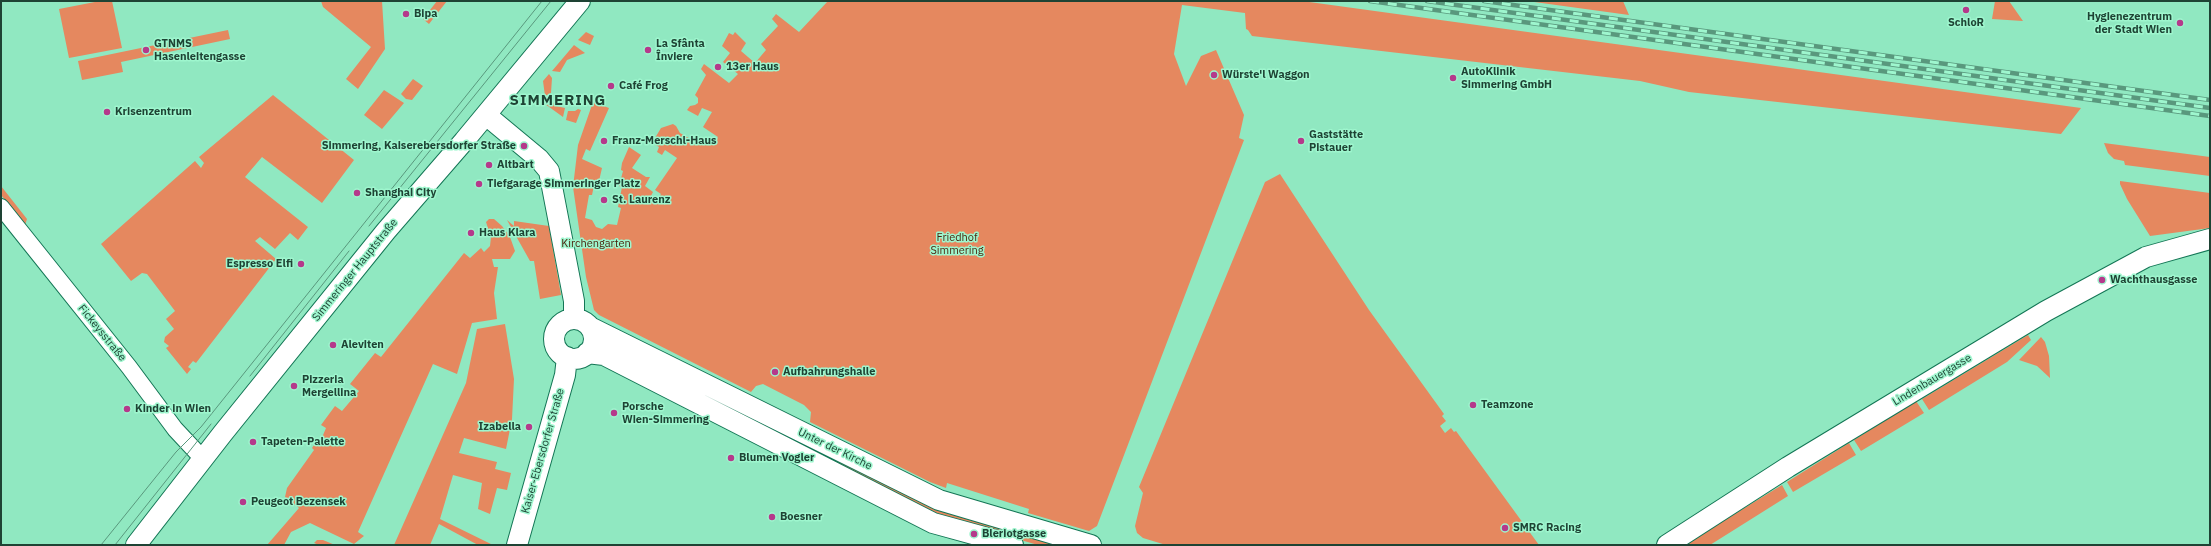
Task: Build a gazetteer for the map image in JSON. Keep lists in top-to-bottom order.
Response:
{
  "streets": {
    "main road": [
      "Simmeringer Hauptstraße",
      "Lindenbauergasse",
      "Unter der Kirche",
      "Kaiser-Ebersdorfer Straße"
    ],
    "street": ["Fickeysstraße"]
  },
  "crossings": [
    ["Simmeringer Hauptstraße", "Fickeysstraße"],
    ["Unter der Kirche", "Kaiser-Ebersdorfer Straße"]
  ],
  "districts": ["SIMMERING"],
  "parks": ["Friedhof Simmering", "Kirchengarten"],
  "places": [
    "SchloR",
    "Bipa",
    "Hygienezentrum der Stadt Wien",
    "GTNMS Hasenleitengasse",
    "La Sfânta Înviere",
    "13er Haus",
    "Würste'l Waggon",
    "AutoKlinik Simmering GmbH",
    "Café Frog",
    "Krisenzentrum",
    "Franz-Merschl-Haus",
    "Gaststätte Pistauer",
    "Simmering, Kaiserebersdorfer Straße",
    "Altbart",
    "Tiefgarage Simmeringer Platz",
    "Shanghai City",
    "St. Laurenz",
    "Haus Klara",
    "Espresso Elfi",
    "Wachthausgasse",
    "Aleviten",
    "Aufbahrungshalle",
    "Pizzeria Mergellina",
    "Teamzone",
    "Kinder in Wien",
    "Porsche Wien-Simmering",
    "Izabella",
    "Tapeten-Palette",
    "Blumen Vogler",
    "Peugeot Bezensek",
    "Boesner",
    "SMRC Racing",
    "Bleriotgasse"
  ]
}
